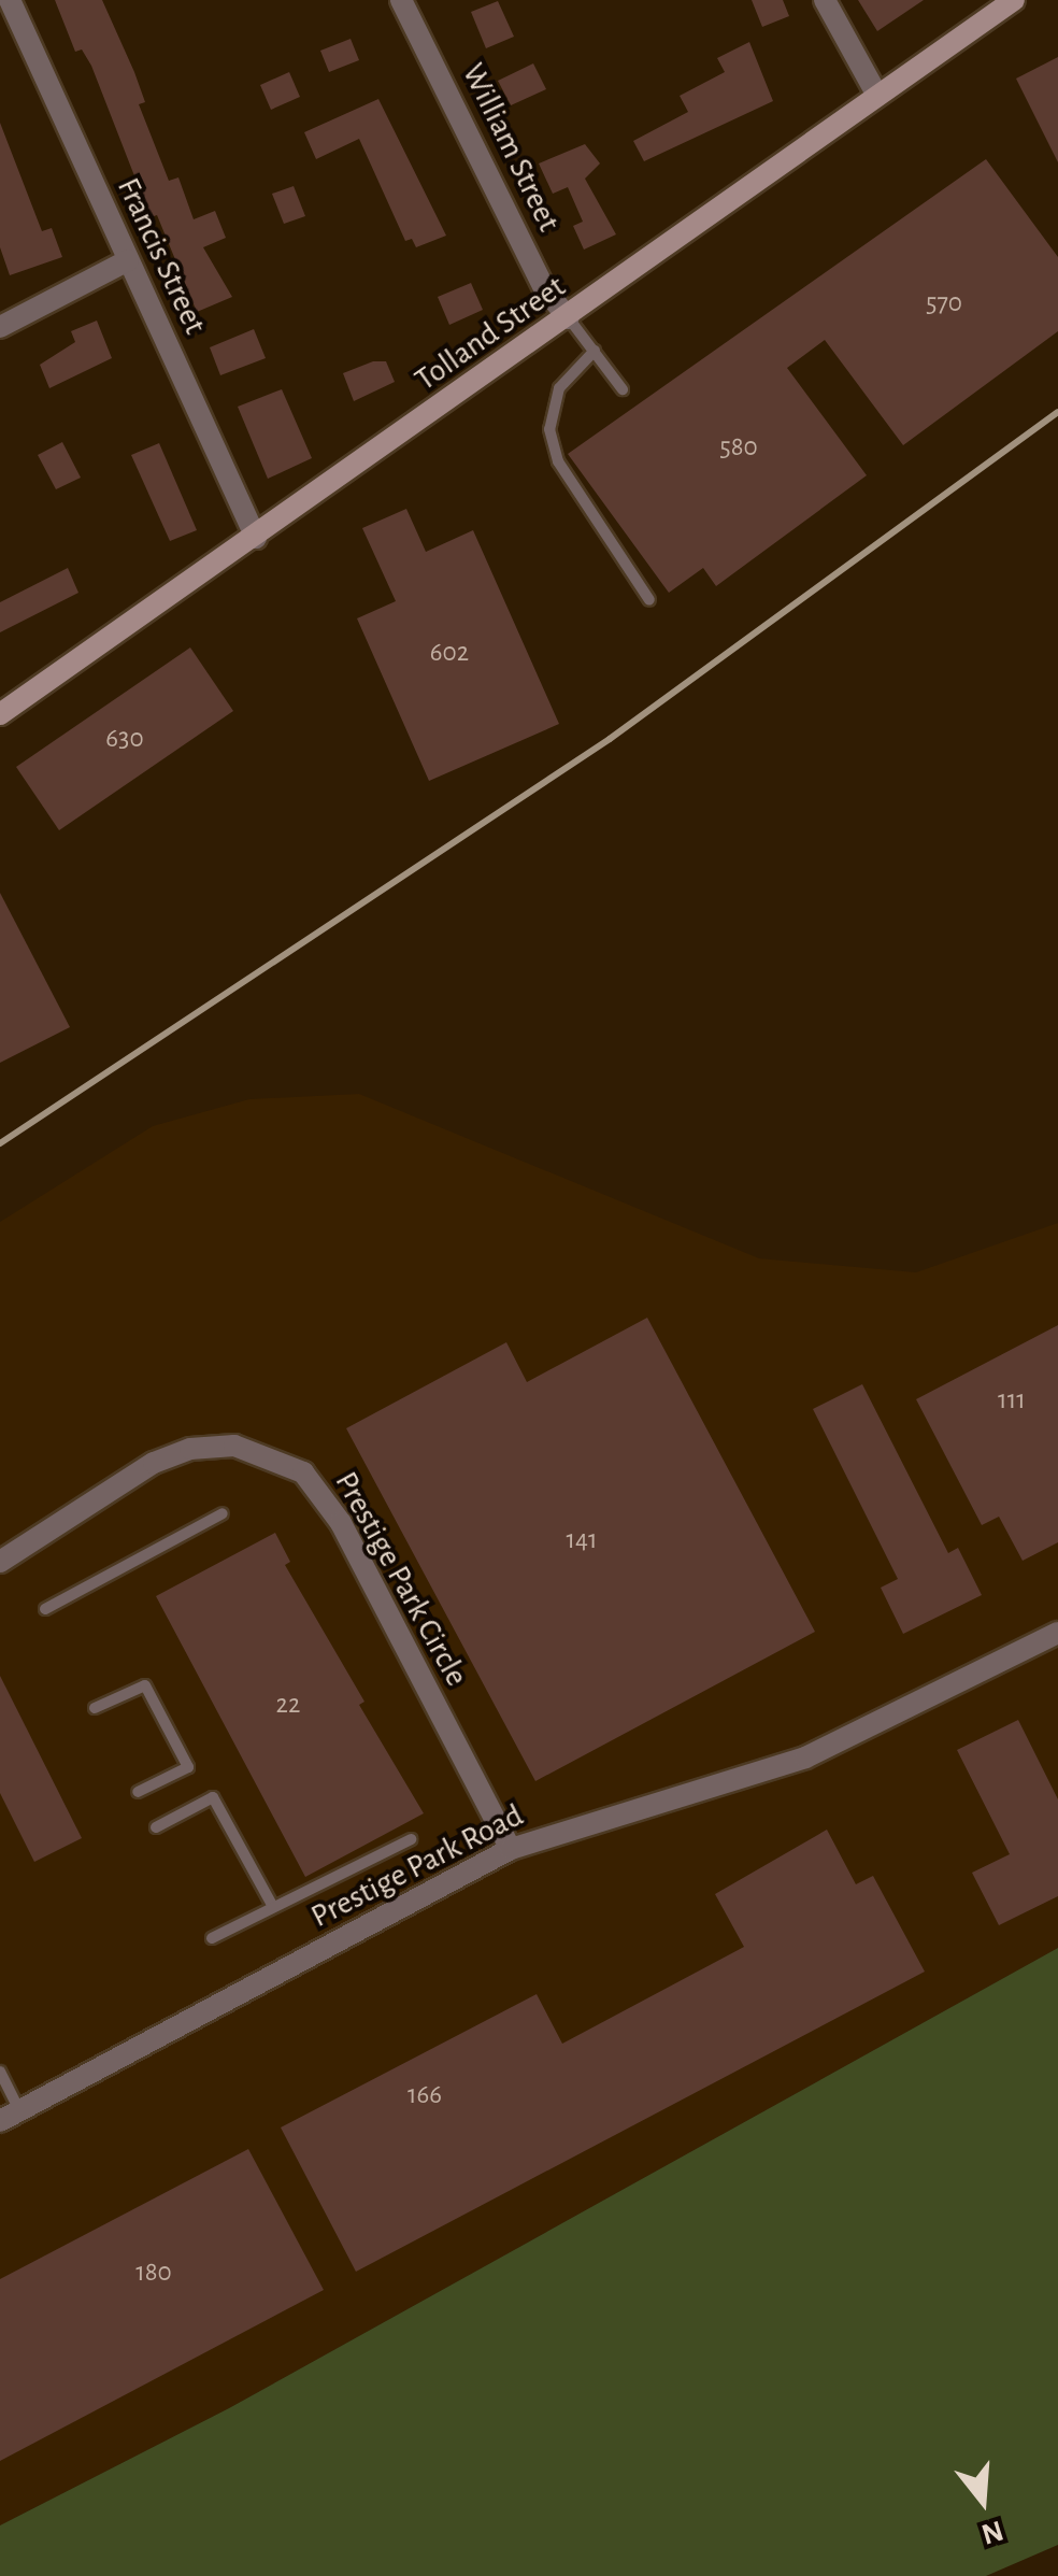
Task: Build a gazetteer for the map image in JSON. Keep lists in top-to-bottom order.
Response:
{
  "streets": {
    "main road": ["Tolland Street"],
    "street": [
      "William Street",
      "Francis Street",
      "Prestige Park Circle",
      "Prestige Park Road"
    ]
  },
  "crossings": [
    ["William Street", "Tolland Street"],
    ["Francis Street", "Tolland Street"],
    ["Prestige Park Circle", "Prestige Park Road"]
  ],
  "house_numbers": [
    "570",
    "580",
    "602",
    "630",
    "111",
    "141",
    "22",
    "166",
    "180"
  ],
  "north": "bottom"
}
